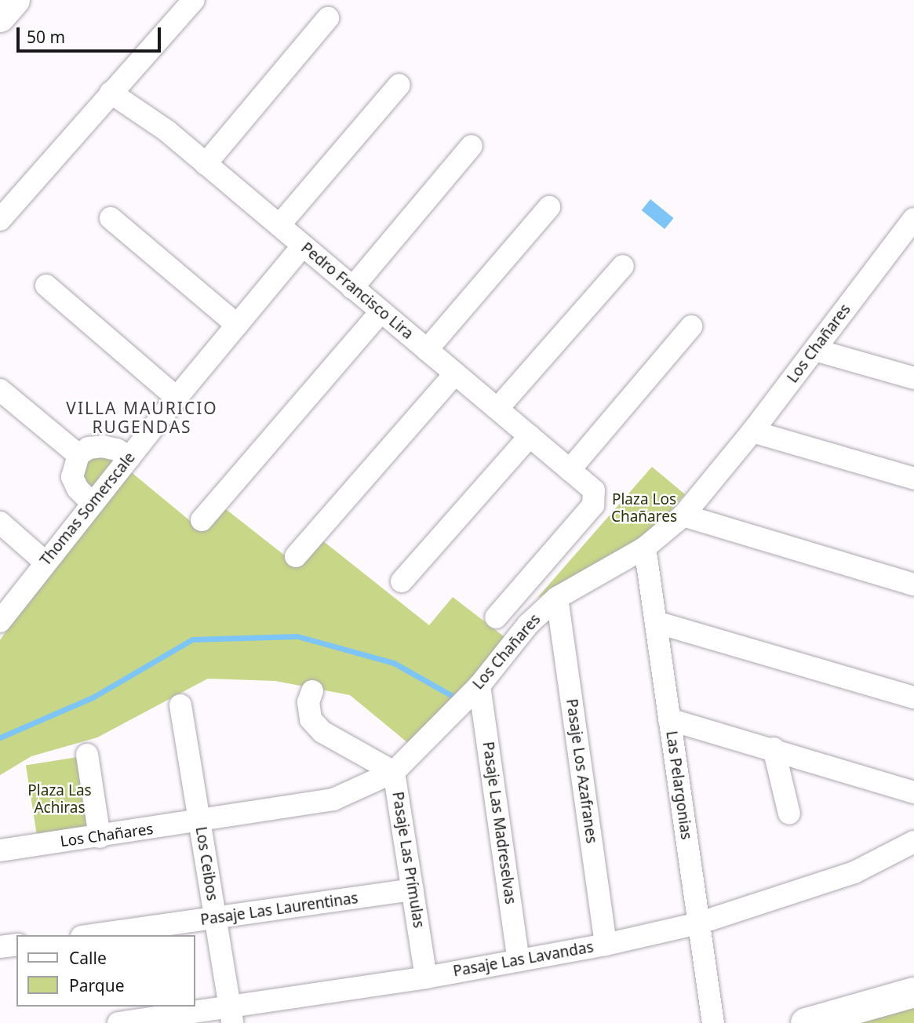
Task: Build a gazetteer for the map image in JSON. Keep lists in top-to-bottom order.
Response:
{
  "streets": {
    "street": [
      "Pedro Francisco Lira",
      "Los Chañares",
      "Thomas Somerscale",
      "Pasaje Los Azafranes",
      "Las Pelargonias",
      "Pasaje Las Madreselvas",
      "Pasaje Las Prímulas",
      "Los Ceibos",
      "Pasaje Las Laurentinas",
      "Pasaje Las Lavandas"
    ]
  },
  "crossings": [
    ["Pedro Francisco Lira", "Thomas Somerscale"],
    ["Los Chañares", "Pasaje Los Azafranes"],
    ["Los Chañares", "Las Pelargonias"],
    ["Los Chañares", "Pasaje Las Madreselvas"],
    ["Los Chañares", "Pasaje Las Prímulas"],
    ["Los Chañares", "Los Ceibos"],
    ["Pasaje Los Azafranes", "Pasaje Las Lavandas"],
    ["Las Pelargonias", "Pasaje Las Lavandas"],
    ["Pasaje Las Madreselvas", "Pasaje Las Lavandas"],
    ["Pasaje Las Prímulas", "Pasaje Las Laurentinas"],
    ["Pasaje Las Prímulas", "Pasaje Las Lavandas"],
    ["Los Ceibos", "Pasaje Las Laurentinas"],
    ["Los Ceibos", "Pasaje Las Lavandas"]
  ],
  "districts": ["VILLA MAURICIO RUGENDAS"],
  "parks": ["Plaza Los Chañares", "Plaza Las Achiras"],
  "legend": ["Calle", "Parque"],
  "scale_bar": "50 m"
}
